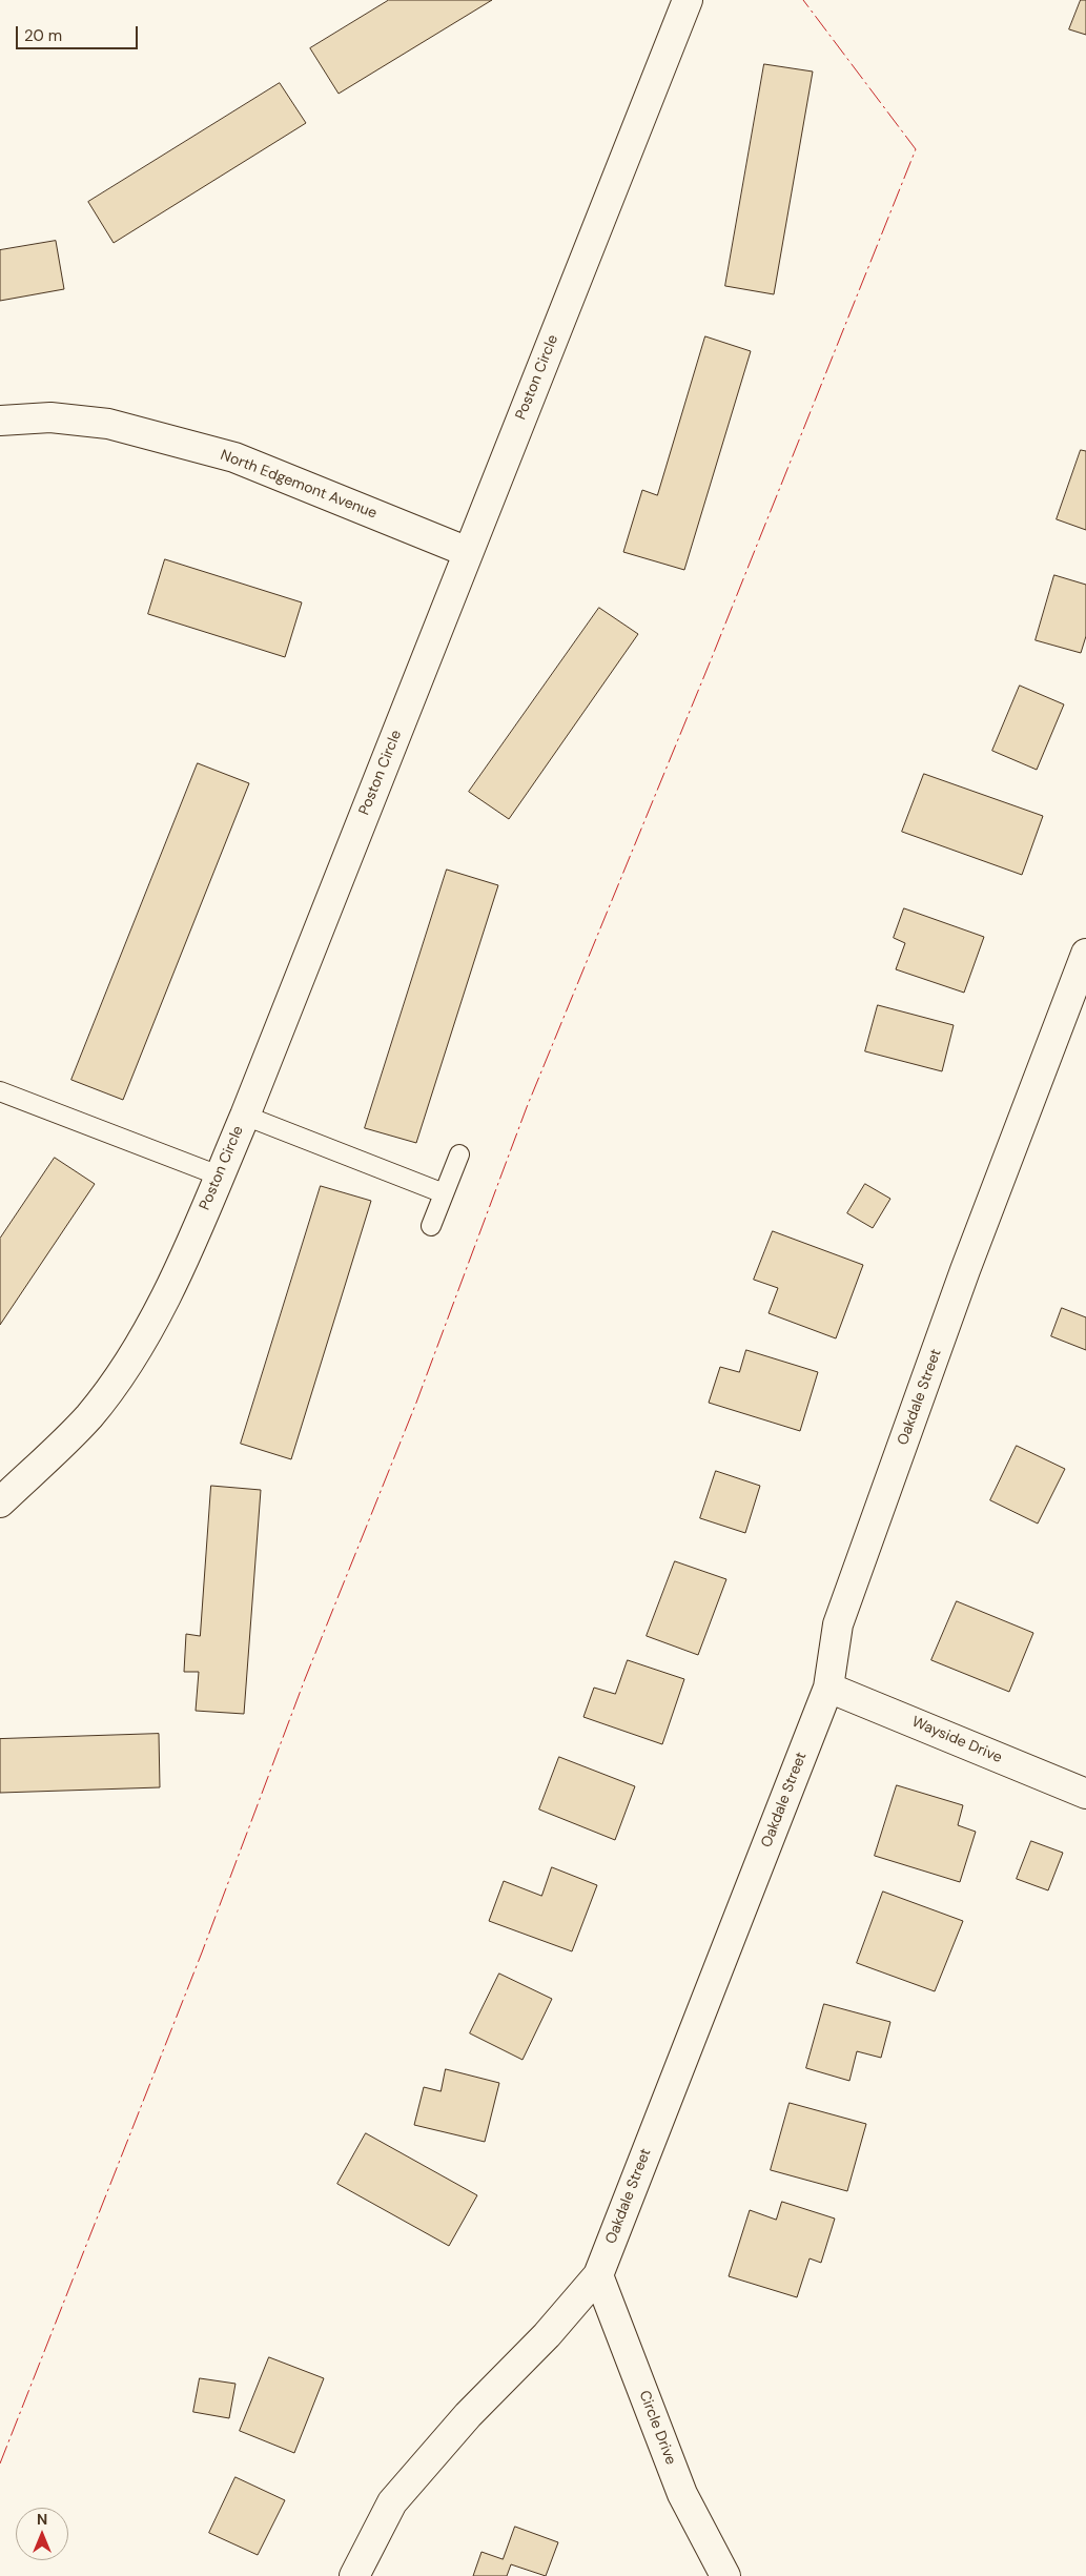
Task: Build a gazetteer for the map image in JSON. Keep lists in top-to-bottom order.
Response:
{
  "streets": {
    "street": [
      "Poston Circle",
      "North Edgemont Avenue",
      "Oakdale Street",
      "Wayside Drive",
      "Circle Drive"
    ]
  },
  "crossings": [
    ["Poston Circle", "North Edgemont Avenue"],
    ["Oakdale Street", "Wayside Drive"],
    ["Oakdale Street", "Circle Drive"]
  ],
  "scale_bar": "20 m",
  "north": "top"
}
